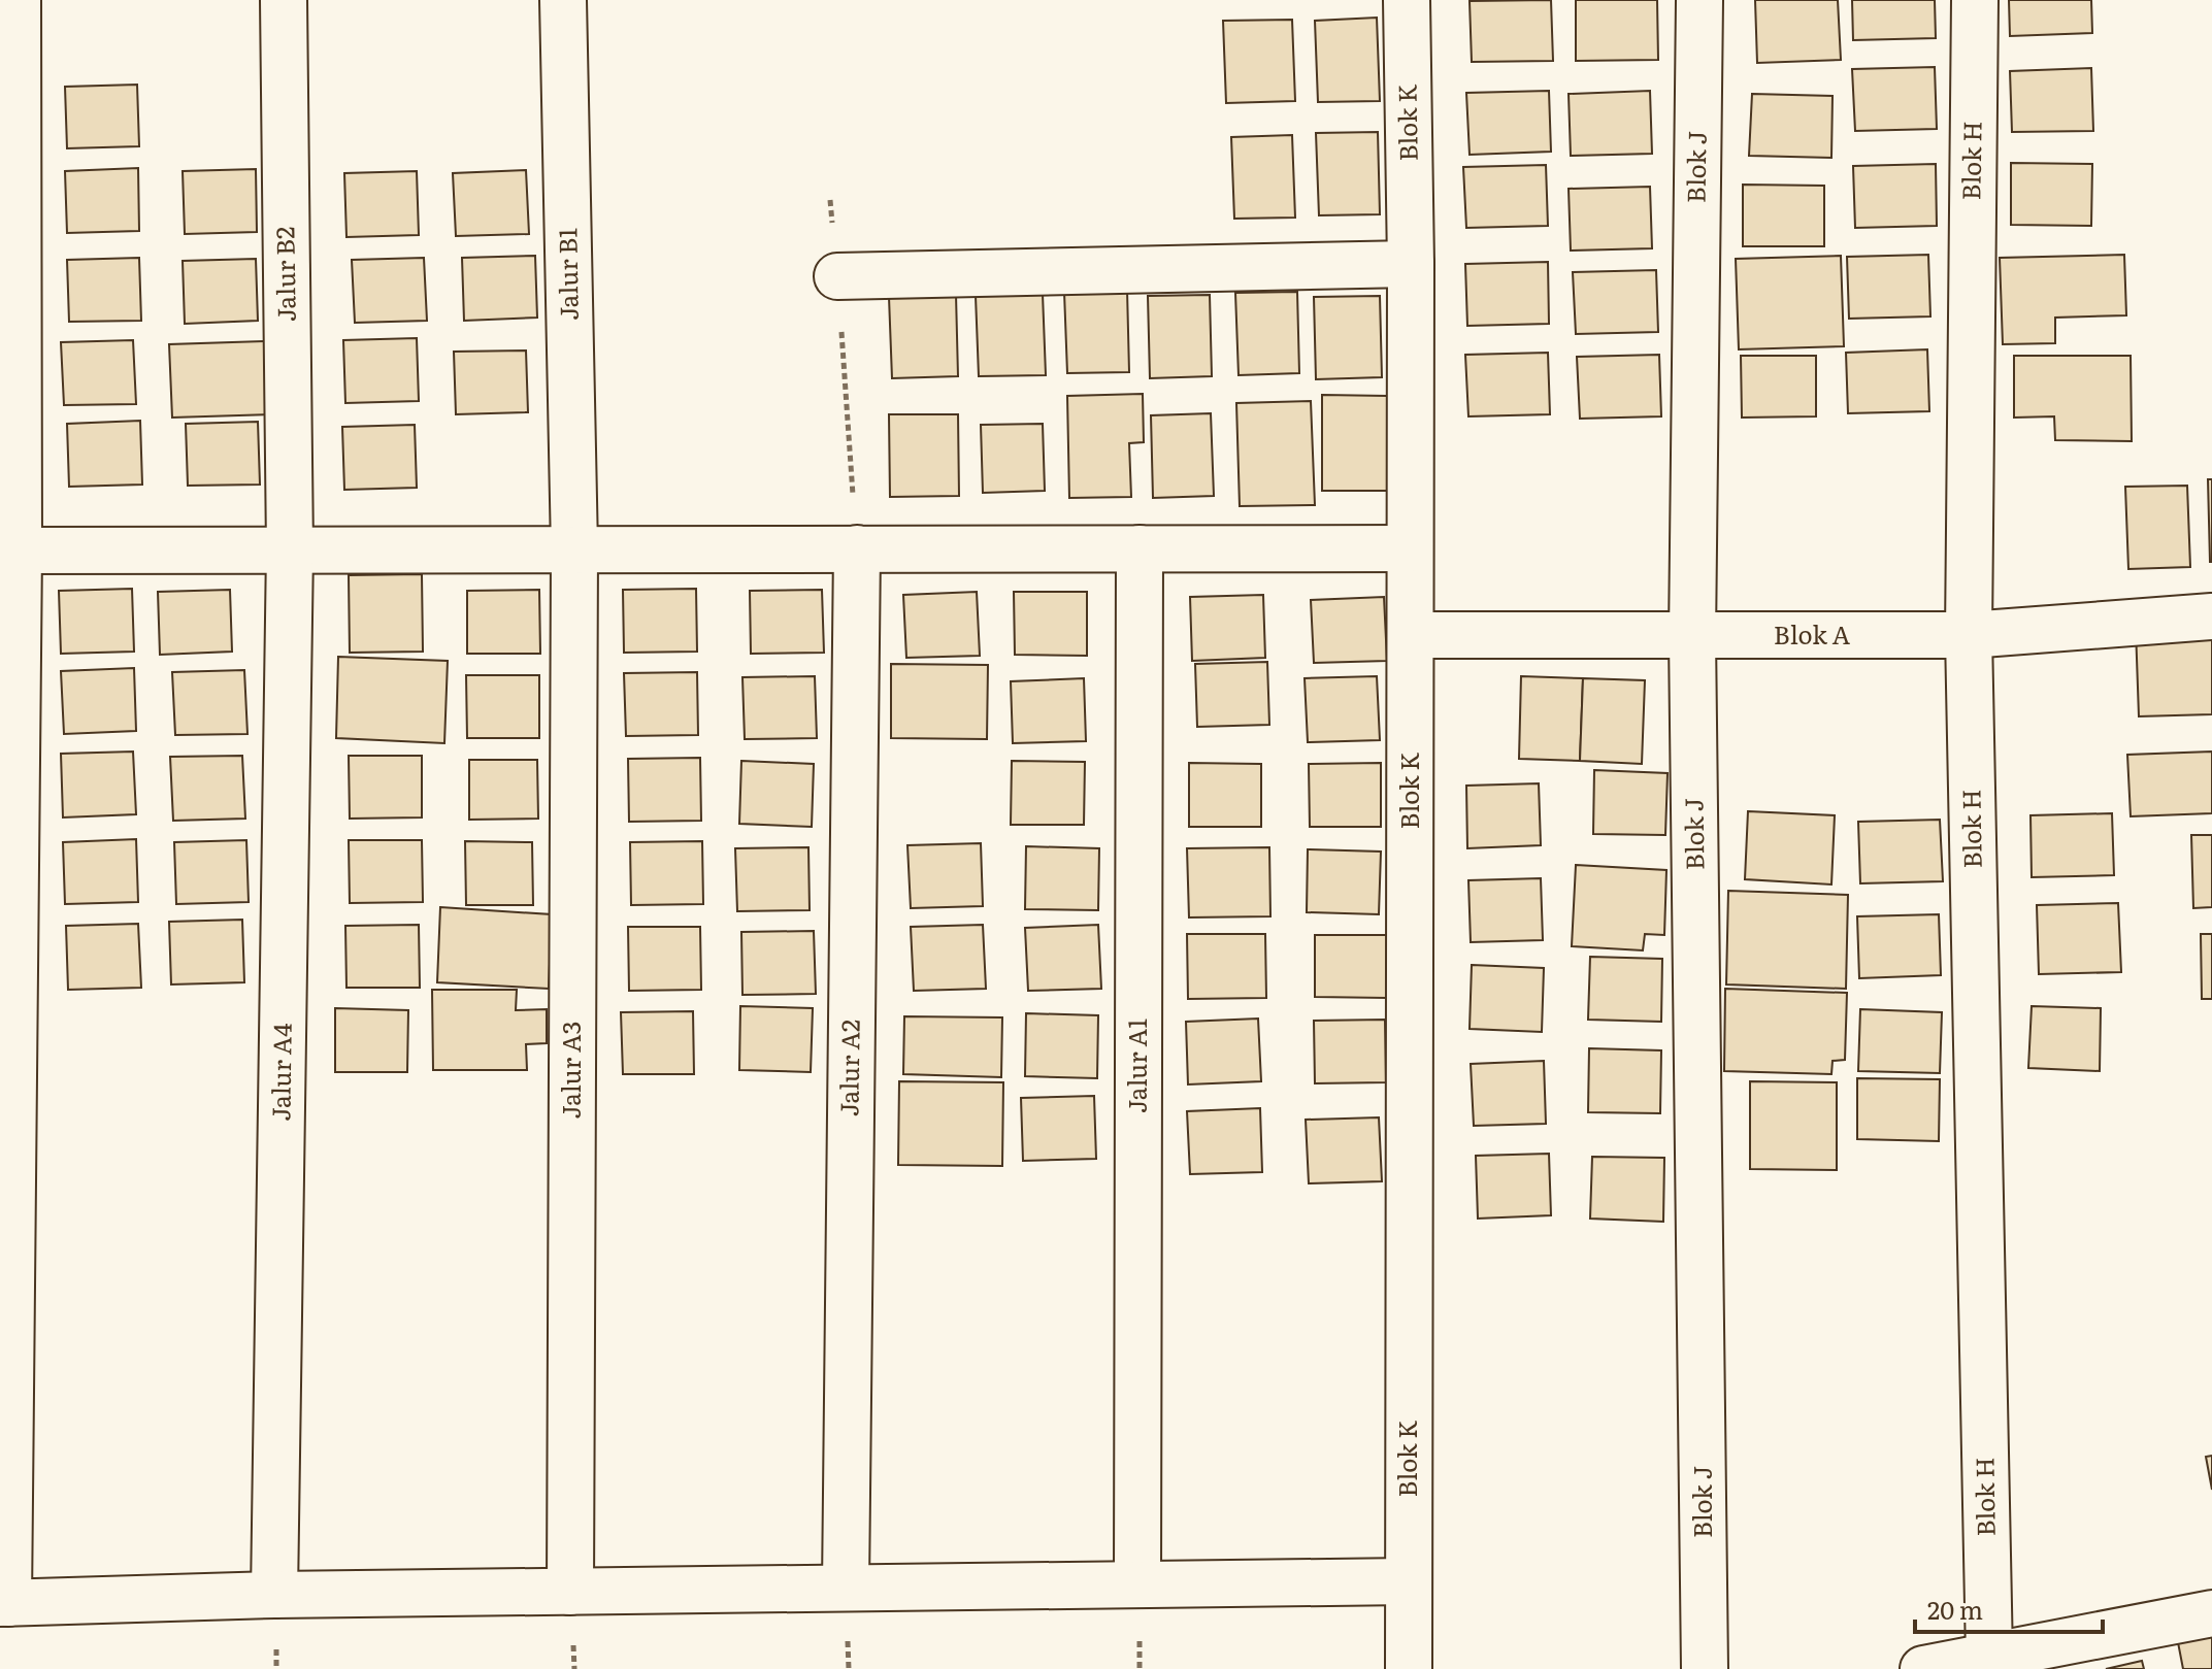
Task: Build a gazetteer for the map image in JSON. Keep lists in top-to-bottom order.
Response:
{
  "streets": {
    "street": [
      "Blok K",
      "Blok H",
      "Blok J",
      "Jalur B2",
      "Jalur B1",
      "Blok A",
      "Jalur A1",
      "Jalur A2",
      "Jalur A3",
      "Jalur A4"
    ]
  },
  "crossings": [
    ["Blok K", "Blok A"],
    ["Blok H", "Blok A"],
    ["Blok J", "Blok A"],
    ["Jalur B2", "Jalur A4"],
    ["Jalur B1", "Jalur A3"]
  ],
  "scale_bar": "20 m"
}
